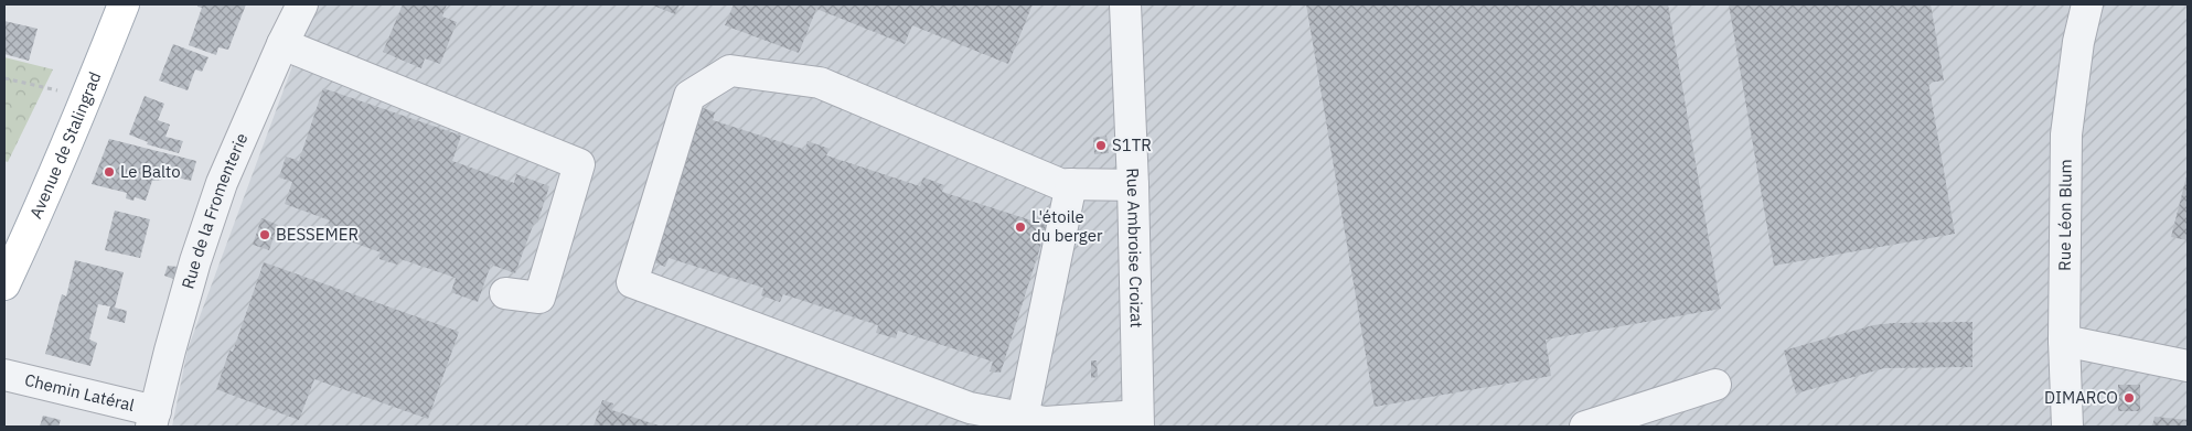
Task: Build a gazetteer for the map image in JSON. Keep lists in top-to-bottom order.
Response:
{
  "streets": {
    "main road": ["Avenue de Stalingrad"],
    "street": [
      "Rue de la Fromenterie",
      "Rue Léon Blum",
      "Rue Ambroise Croizat",
      "Chemin Latéral"
    ]
  },
  "crossings": [
    ["Rue de la Fromenterie", "Chemin Latéral"]
  ],
  "places": [
    "S1TR",
    "Le Balto",
    "L'étoile du berger",
    "BESSEMER",
    "DIMARCO"
  ]
}
